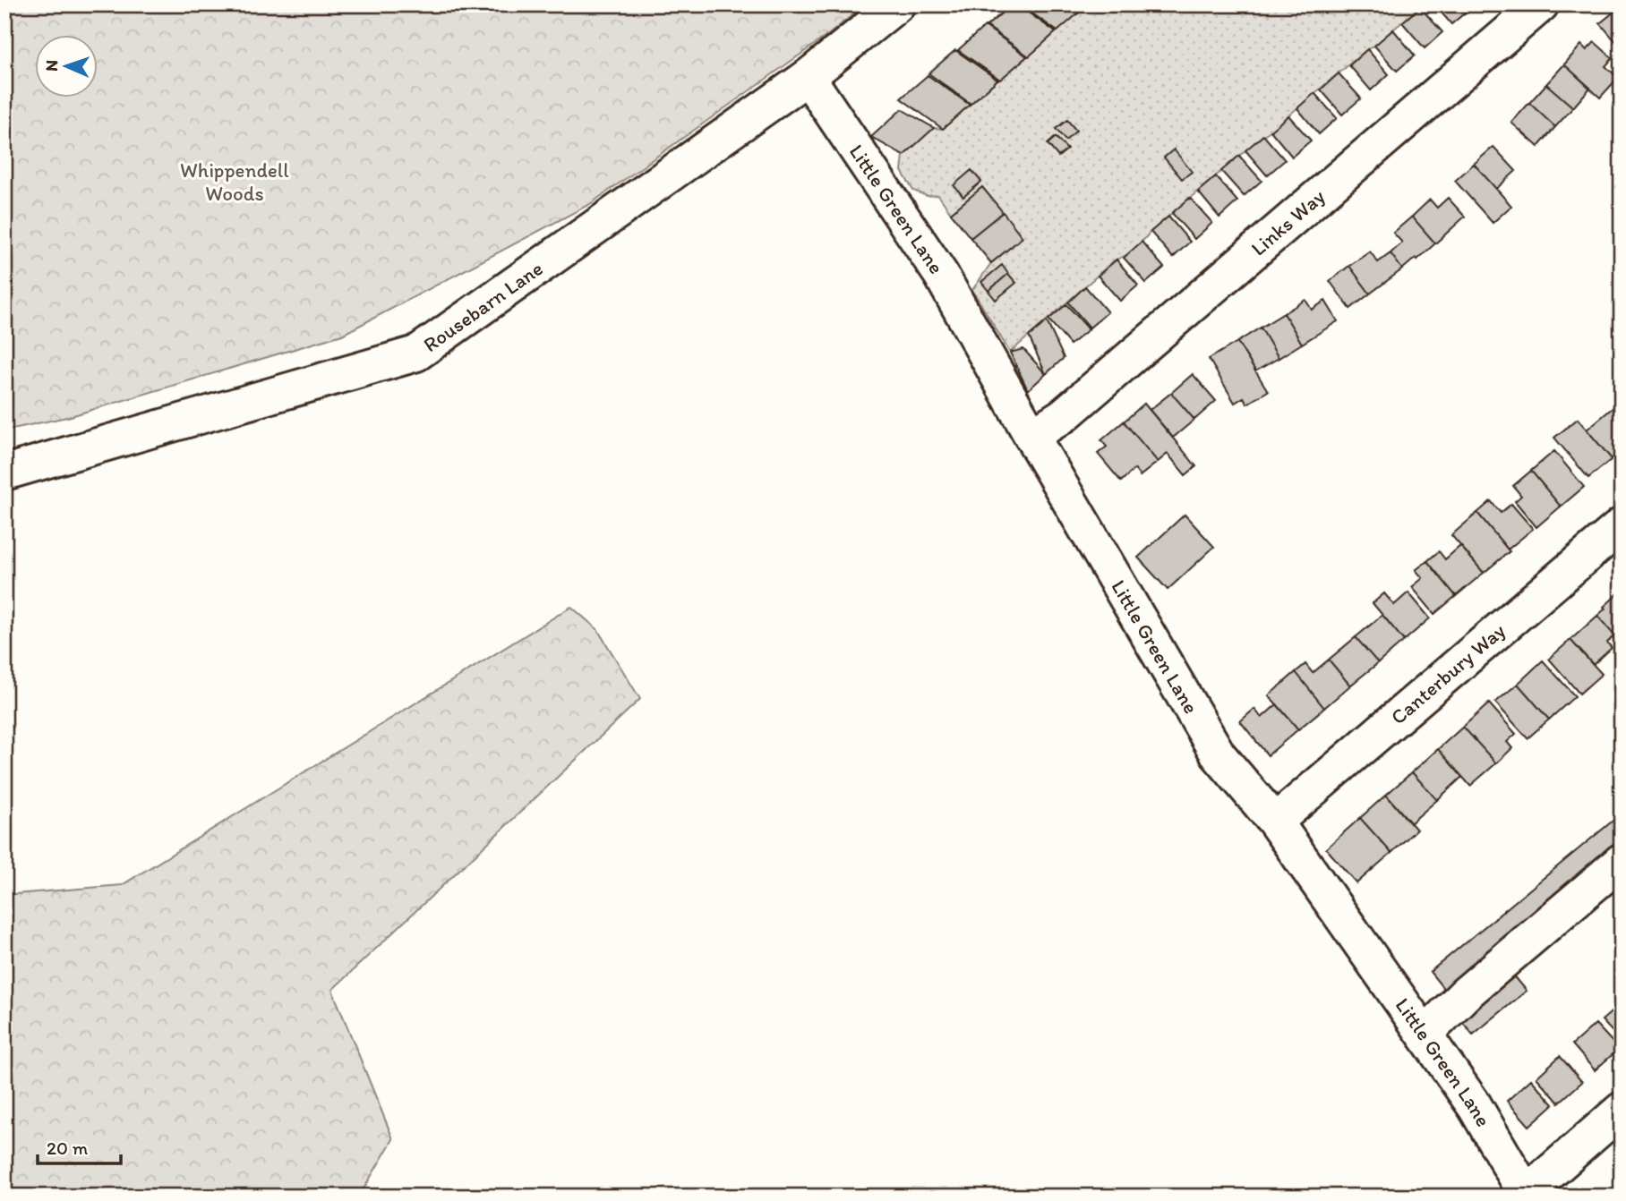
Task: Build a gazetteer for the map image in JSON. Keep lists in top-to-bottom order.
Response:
{
  "streets": {
    "street": [
      "Little Green Lane",
      "Links Way",
      "Rousebarn Lane",
      "Canterbury Way"
    ]
  },
  "crossings": [
    ["Little Green Lane", "Links Way"],
    ["Little Green Lane", "Rousebarn Lane"],
    ["Little Green Lane", "Canterbury Way"]
  ],
  "parks": ["Whippendell Woods"],
  "scale_bar": "20 m",
  "north": "left"
}
